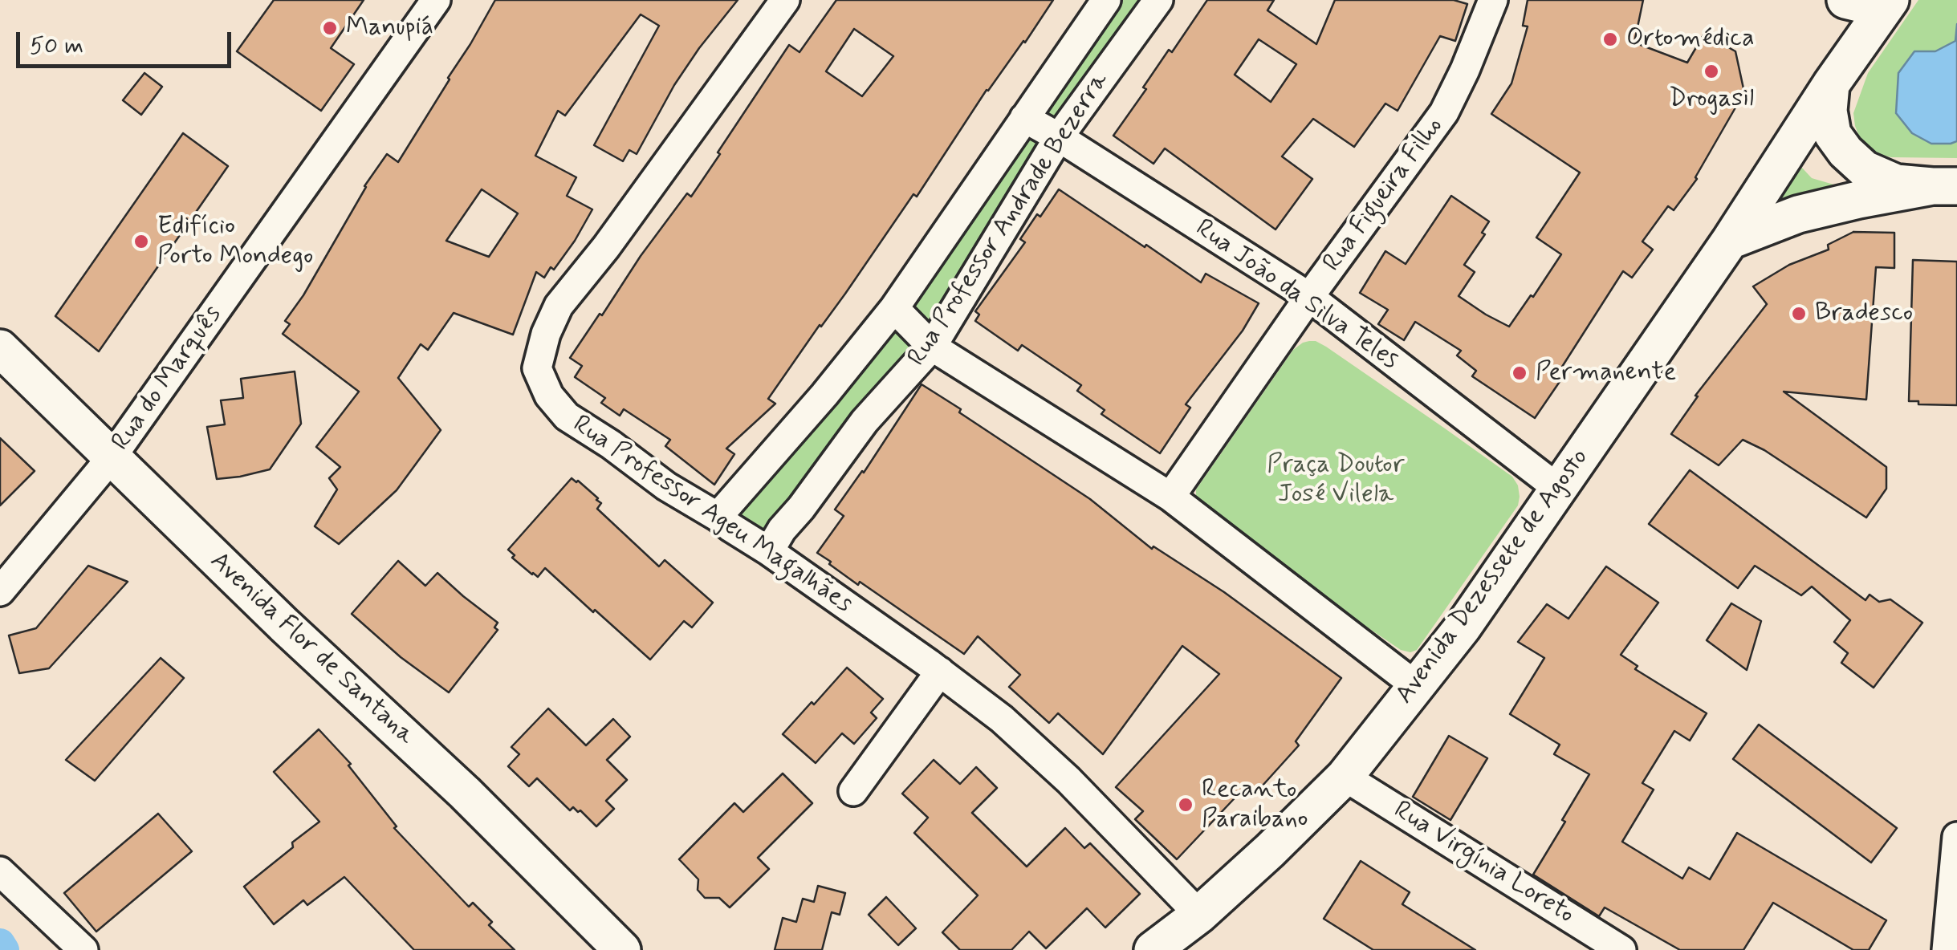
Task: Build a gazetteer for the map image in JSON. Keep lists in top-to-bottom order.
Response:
{
  "streets": {
    "main road": ["Avenida Dezessete de Agosto", "Avenida Flor de Santana"],
    "street": [
      "Rua Figueira Filho",
      "Rua Professor Andrade Bezerra",
      "Rua João da Silva Teles",
      "Rua do Marquês",
      "Rua Professor Ageu Magalhães",
      "Rua Virgínia Loreto"
    ]
  },
  "crossings": [
    ["Rua Figueira Filho", "Rua João da Silva Teles"],
    ["Rua Professor Andrade Bezerra", "Rua João da Silva Teles"],
    ["Rua Professor Andrade Bezerra", "Rua Professor Ageu Magalhães"],
    ["Rua João da Silva Teles", "Avenida Dezessete de Agosto"],
    ["Rua do Marquês", "Avenida Flor de Santana"],
    ["Rua Professor Ageu Magalhães", "Avenida Dezessete de Agosto"],
    ["Avenida Dezessete de Agosto", "Rua Virgínia Loreto"]
  ],
  "parks": ["Praça Doutor José Vilela"],
  "places": [
    "Manupiá",
    "Ortomédica",
    "Drogasil",
    "Edifício Porto Mondego",
    "Bradesco",
    "Permanente",
    "Recanto Paraibano"
  ],
  "scale_bar": "50 m"
}
